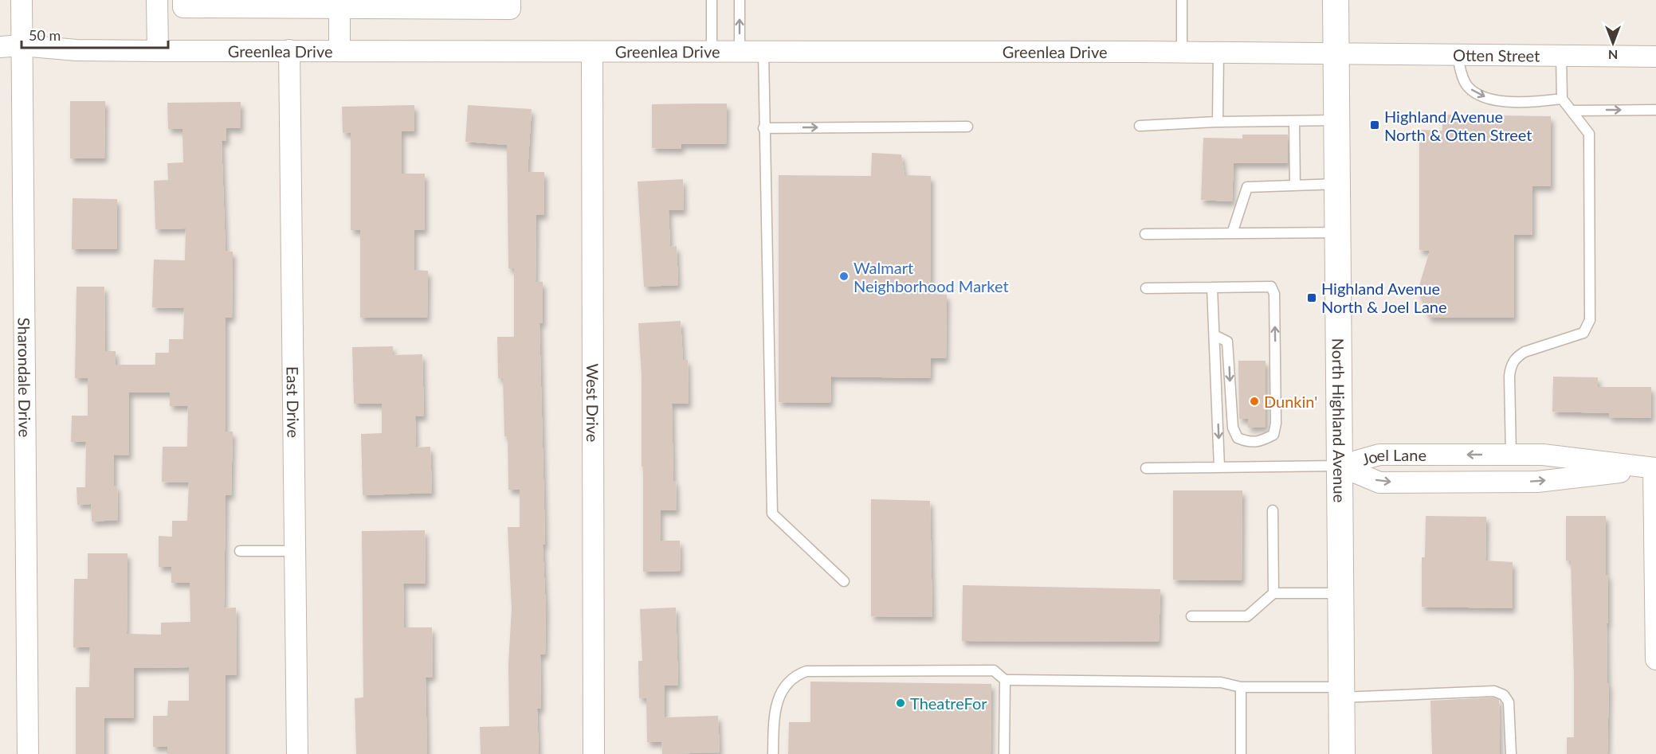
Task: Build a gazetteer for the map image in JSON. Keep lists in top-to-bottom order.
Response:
{
  "streets": {
    "street": [
      "Greenlea Drive",
      "Otten Street",
      "Sharondale Drive",
      "East Drive",
      "West Drive",
      "North Highland Avenue",
      "Joel Lane"
    ]
  },
  "crossings": [
    ["Greenlea Drive", "Otten Street"],
    ["Greenlea Drive", "Sharondale Drive"],
    ["Greenlea Drive", "East Drive"],
    ["Greenlea Drive", "West Drive"],
    ["Greenlea Drive", "North Highland Avenue"],
    ["Otten Street", "North Highland Avenue"],
    ["North Highland Avenue", "Joel Lane"]
  ],
  "places": {
    "transit": ["Highland Avenue North & Otten Street", "Highland Avenue North & Joel Lane"],
    "other": ["Walmart Neighborhood Market", "Dunkin'", "TheatreFor"]
  },
  "scale_bar": "50 m",
  "north": "bottom"
}
